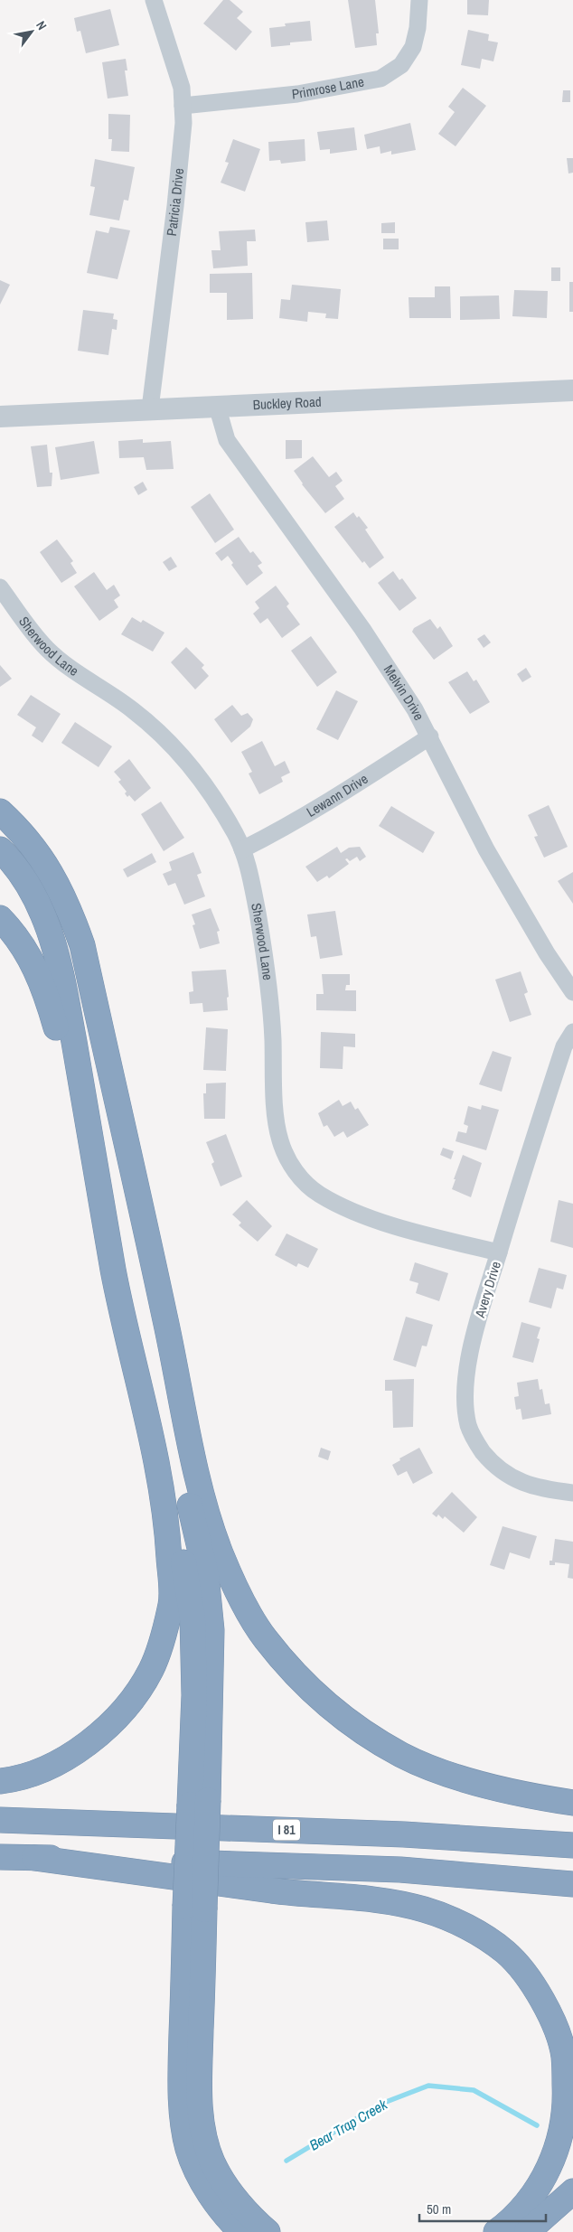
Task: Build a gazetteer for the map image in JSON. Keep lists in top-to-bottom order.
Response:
{
  "streets": {
    "highway": ["I 81"],
    "street": [
      "Primrose Lane",
      "Patricia Drive",
      "Buckley Road",
      "Sherwood Lane",
      "Melvin Drive",
      "Lewann Drive",
      "Avery Drive"
    ]
  },
  "crossings": [
    ["Primrose Lane", "Patricia Drive"],
    ["Patricia Drive", "Buckley Road"],
    ["Buckley Road", "Melvin Drive"],
    ["Sherwood Lane", "Lewann Drive"],
    ["Sherwood Lane", "Avery Drive"],
    ["Melvin Drive", "Lewann Drive"]
  ],
  "water": ["Bear Trap Creek"],
  "scale_bar": "50 m",
  "north": "top right"
}
